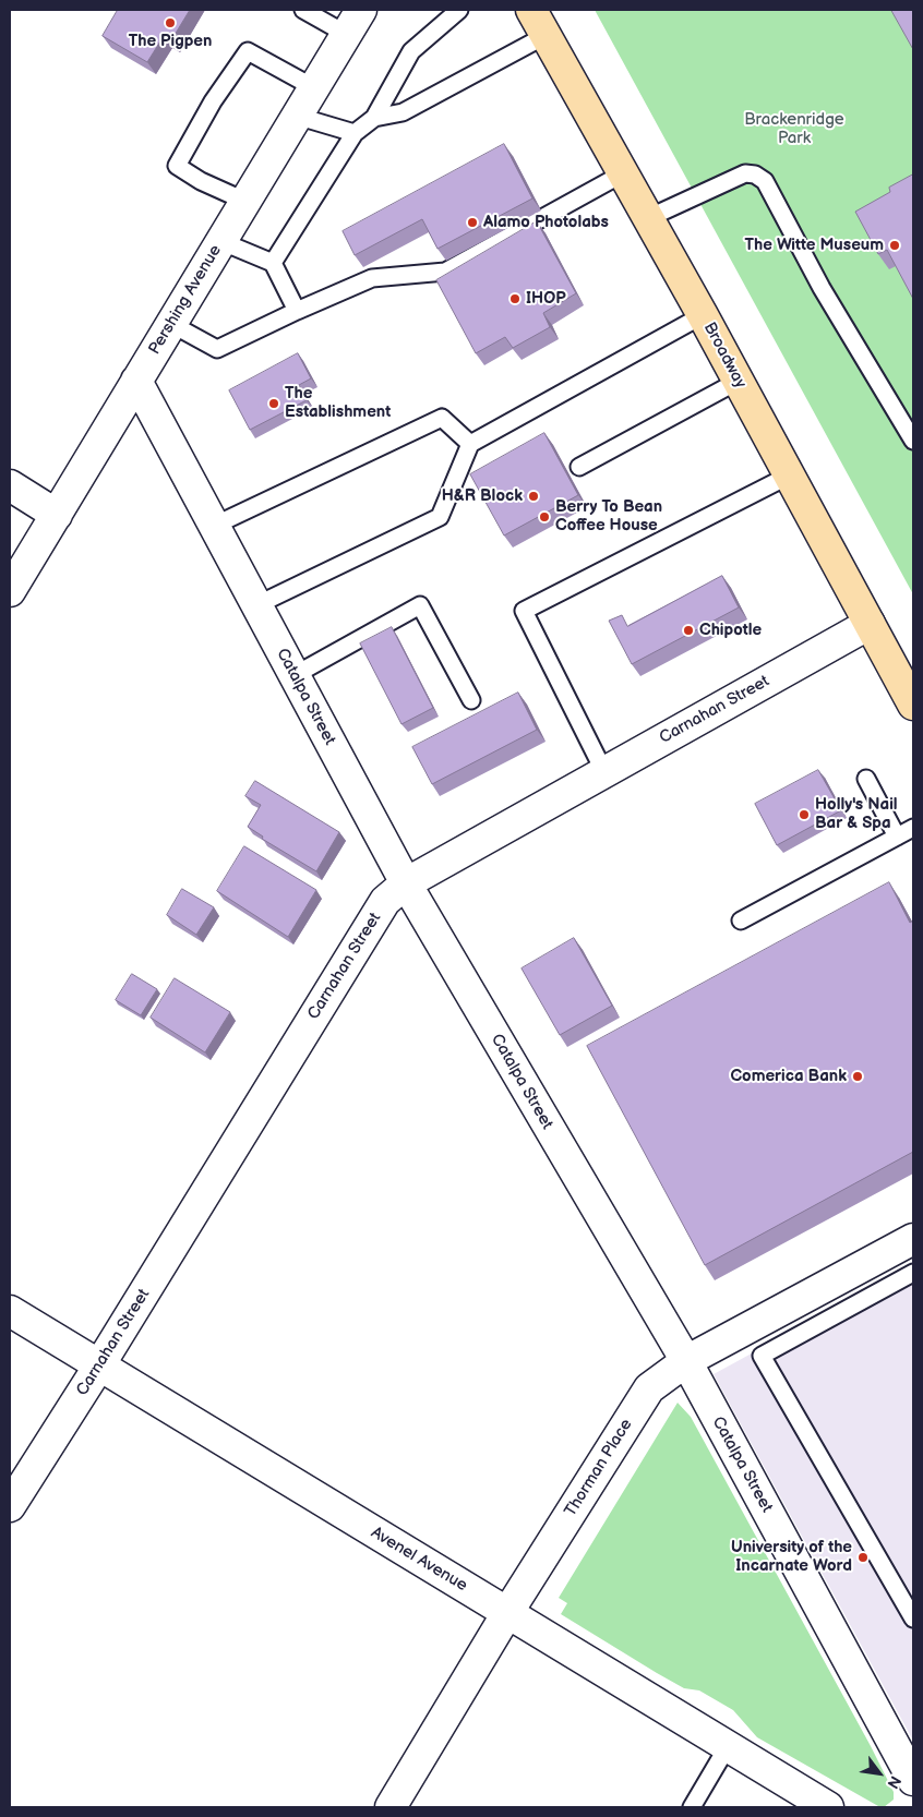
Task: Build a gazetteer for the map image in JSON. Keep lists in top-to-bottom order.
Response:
{
  "streets": {
    "main road": ["Broadway"],
    "street": [
      "Pershing Avenue",
      "Catalpa Street",
      "Carnahan Street",
      "Thorman Place",
      "Avenel Avenue"
    ]
  },
  "crossings": [
    ["Pershing Avenue", "Catalpa Street"],
    ["Broadway", "Carnahan Street"],
    ["Catalpa Street", "Carnahan Street"],
    ["Catalpa Street", "Thorman Place"],
    ["Carnahan Street", "Avenel Avenue"],
    ["Thorman Place", "Avenel Avenue"]
  ],
  "parks": ["Brackenridge Park"],
  "places": [
    "The Pigpen",
    "Alamo Photolabs",
    "The Witte Museum",
    "IHOP",
    "The Establishment",
    "H&R Block",
    "Berry To Bean Coffee House",
    "Chipotle",
    "Holly's Nail Bar & Spa",
    "Comerica Bank",
    "University of the Incarnate Word"
  ],
  "north": "bottom right"
}
